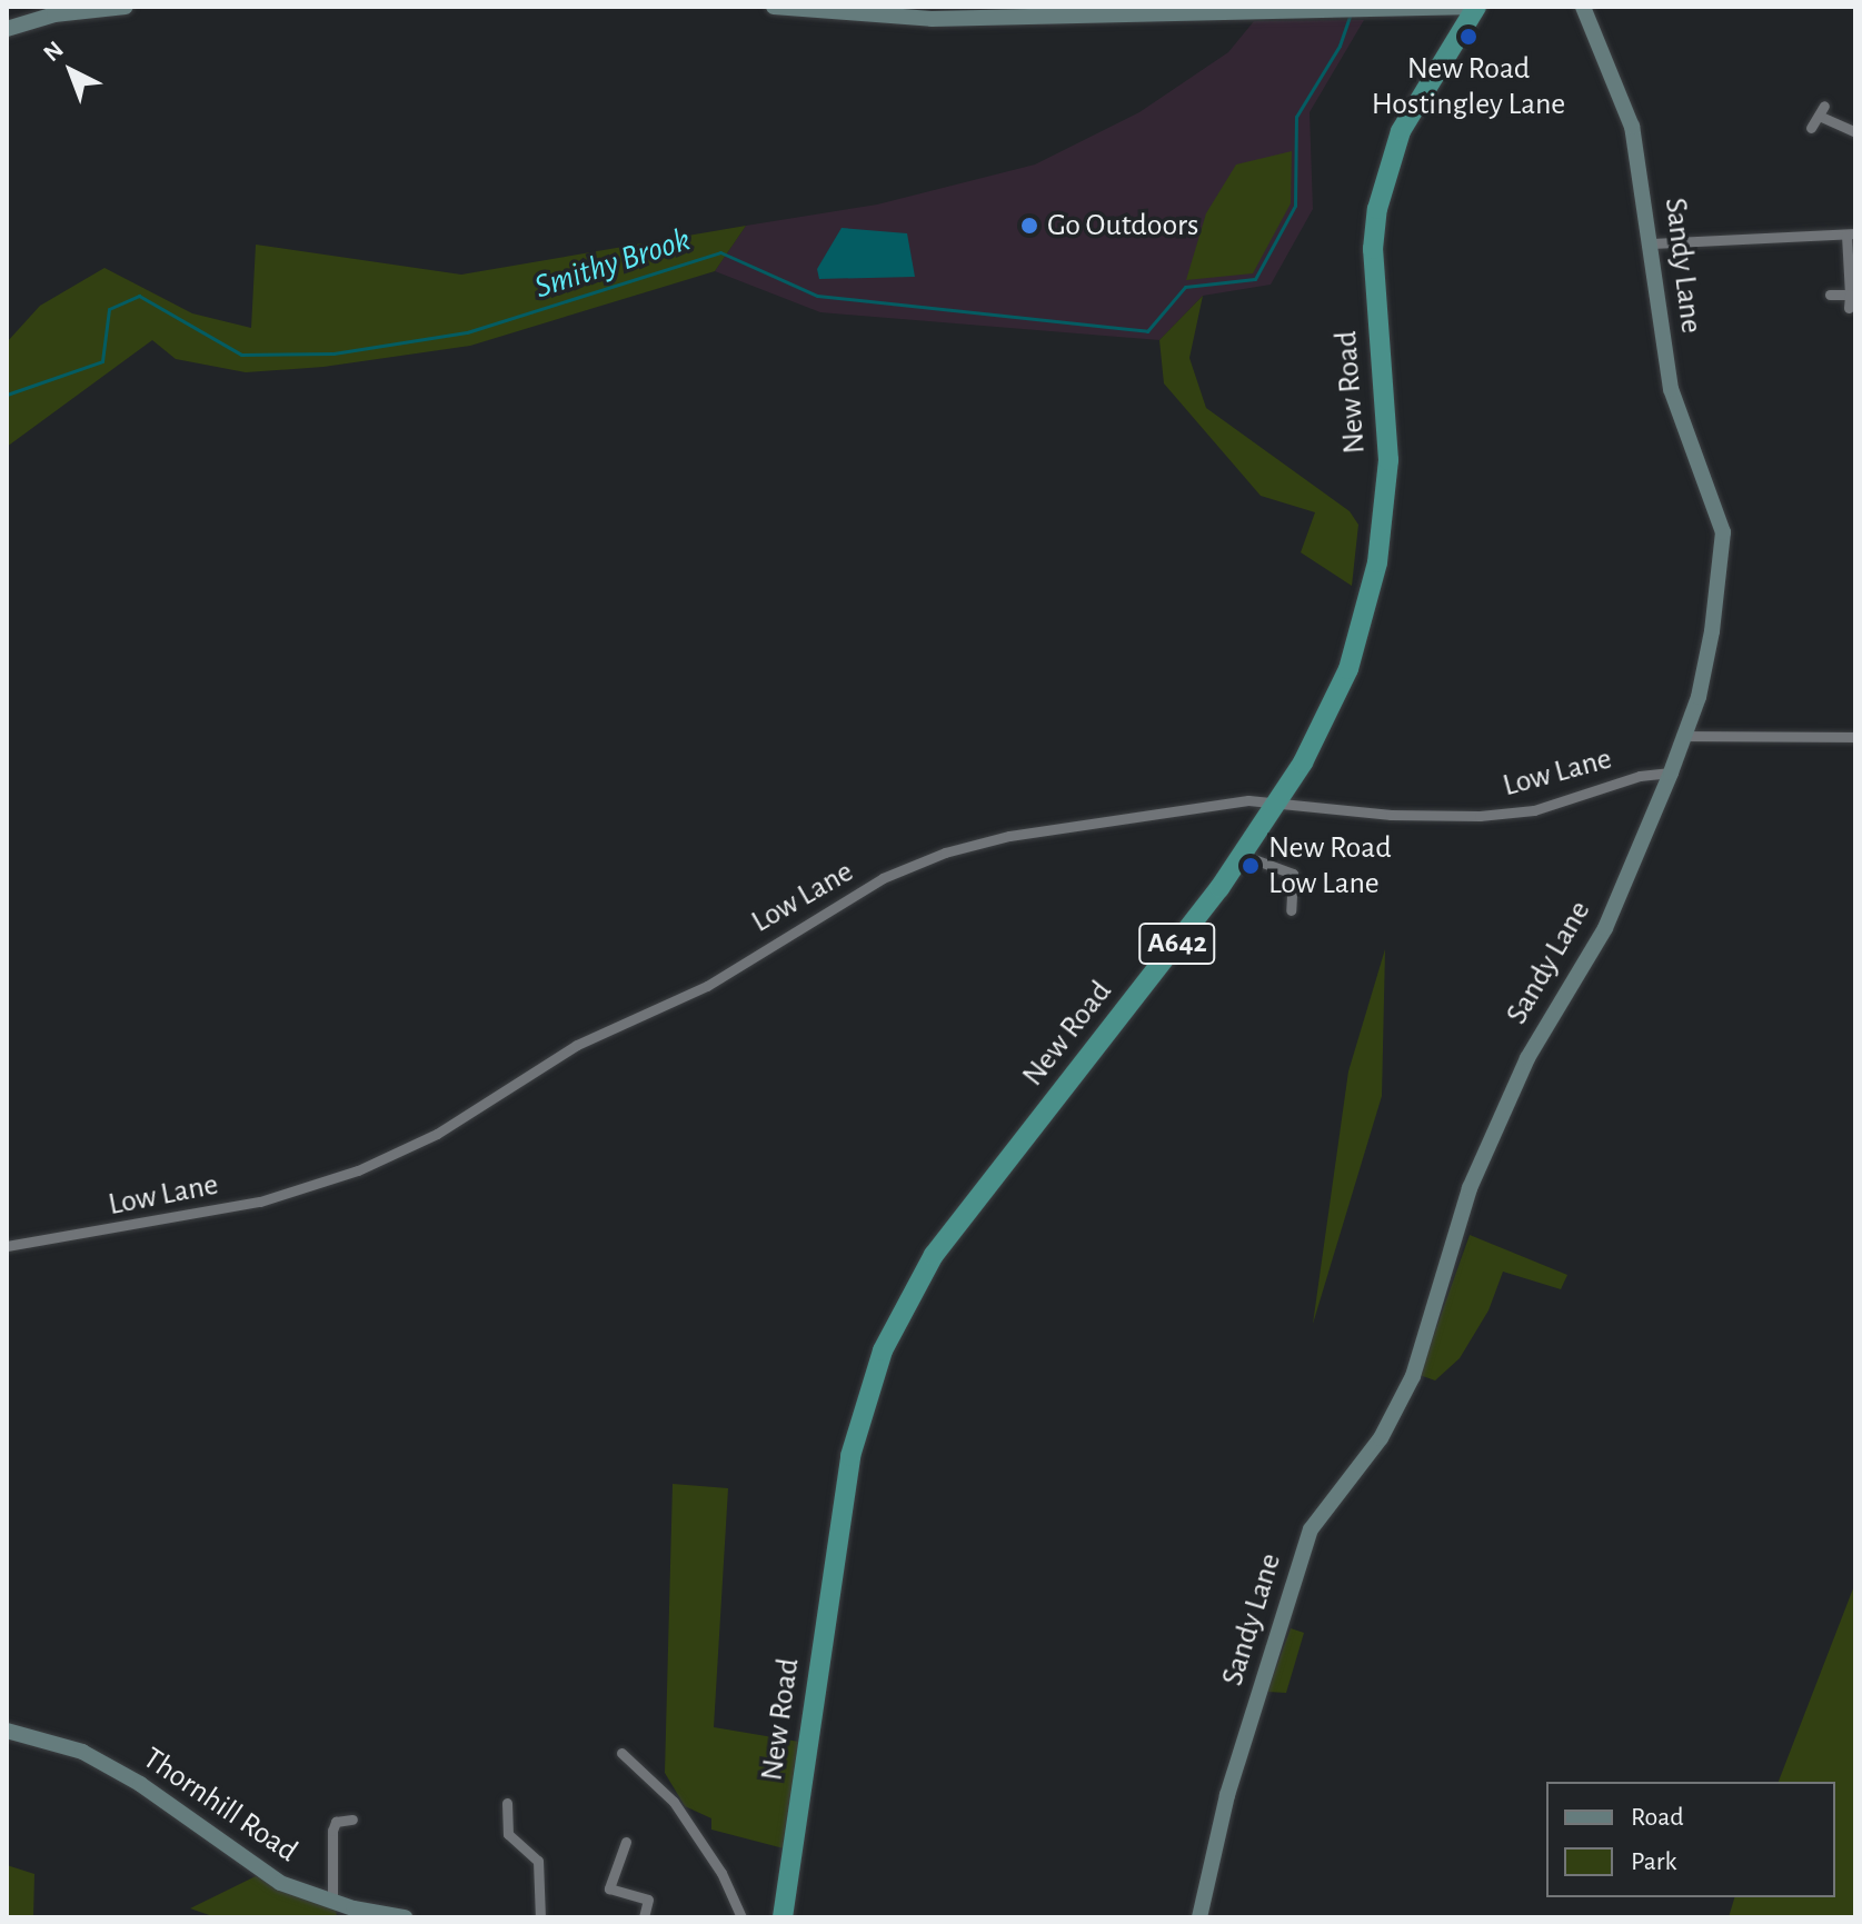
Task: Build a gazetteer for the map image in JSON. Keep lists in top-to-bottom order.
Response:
{
  "streets": {
    "highway": ["New Road", "A642"],
    "street": ["Sandy Lane", "Low Lane", "Thornhill Road"]
  },
  "crossings": [
    ["Sandy Lane", "Low Lane"],
    ["New Road", "Low Lane"]
  ],
  "water": ["Smithy Brook"],
  "places": ["New Road Hostingley Lane", "Go Outdoors", "New Road Low Lane"],
  "legend": ["Road", "Park"],
  "north": "top left"
}
